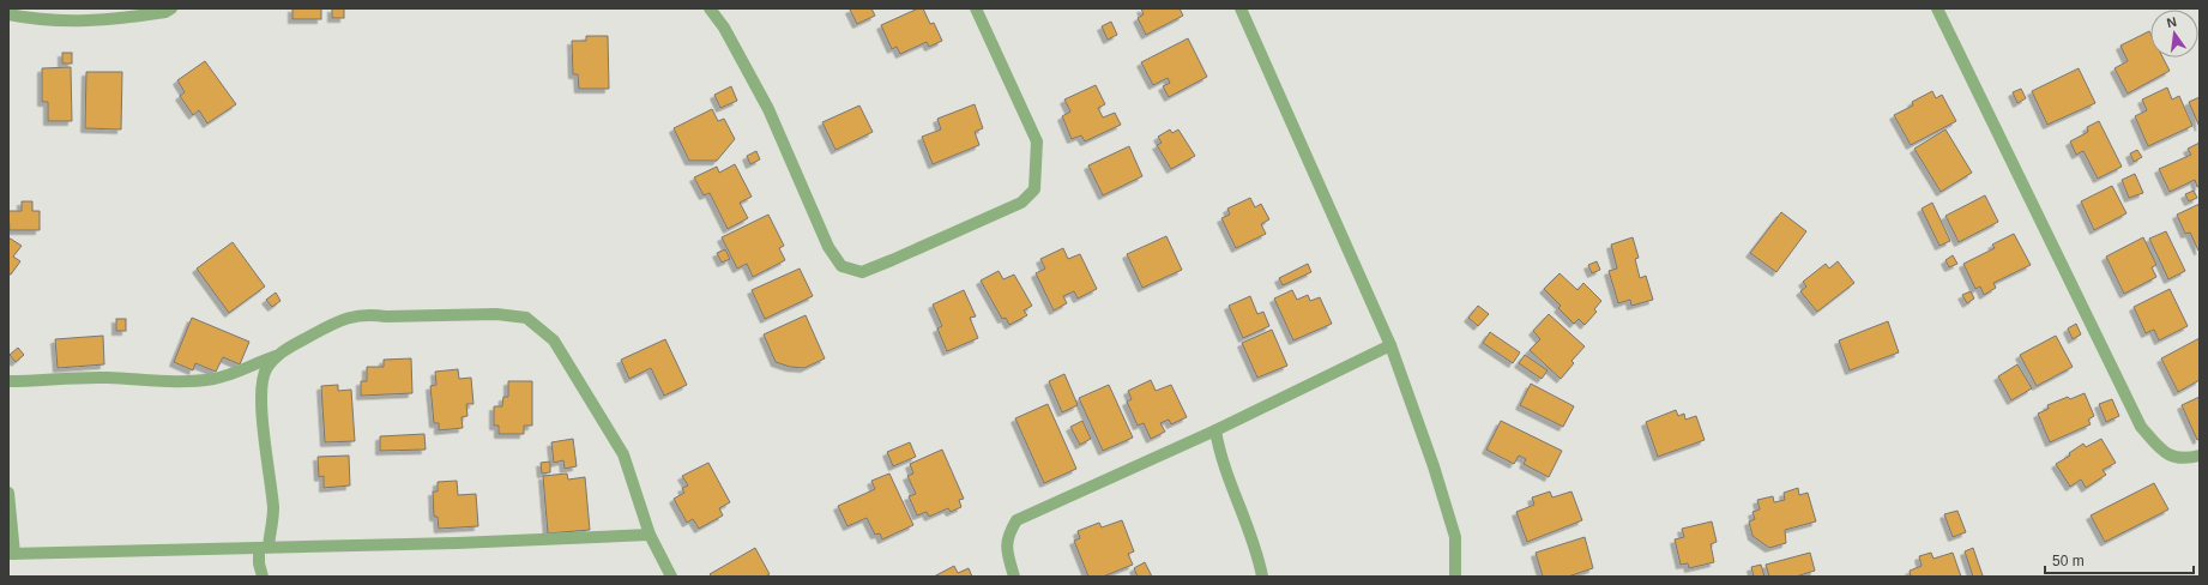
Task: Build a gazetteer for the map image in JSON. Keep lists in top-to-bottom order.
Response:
{
  "scale_bar": "50 m",
  "north": "top"
}
